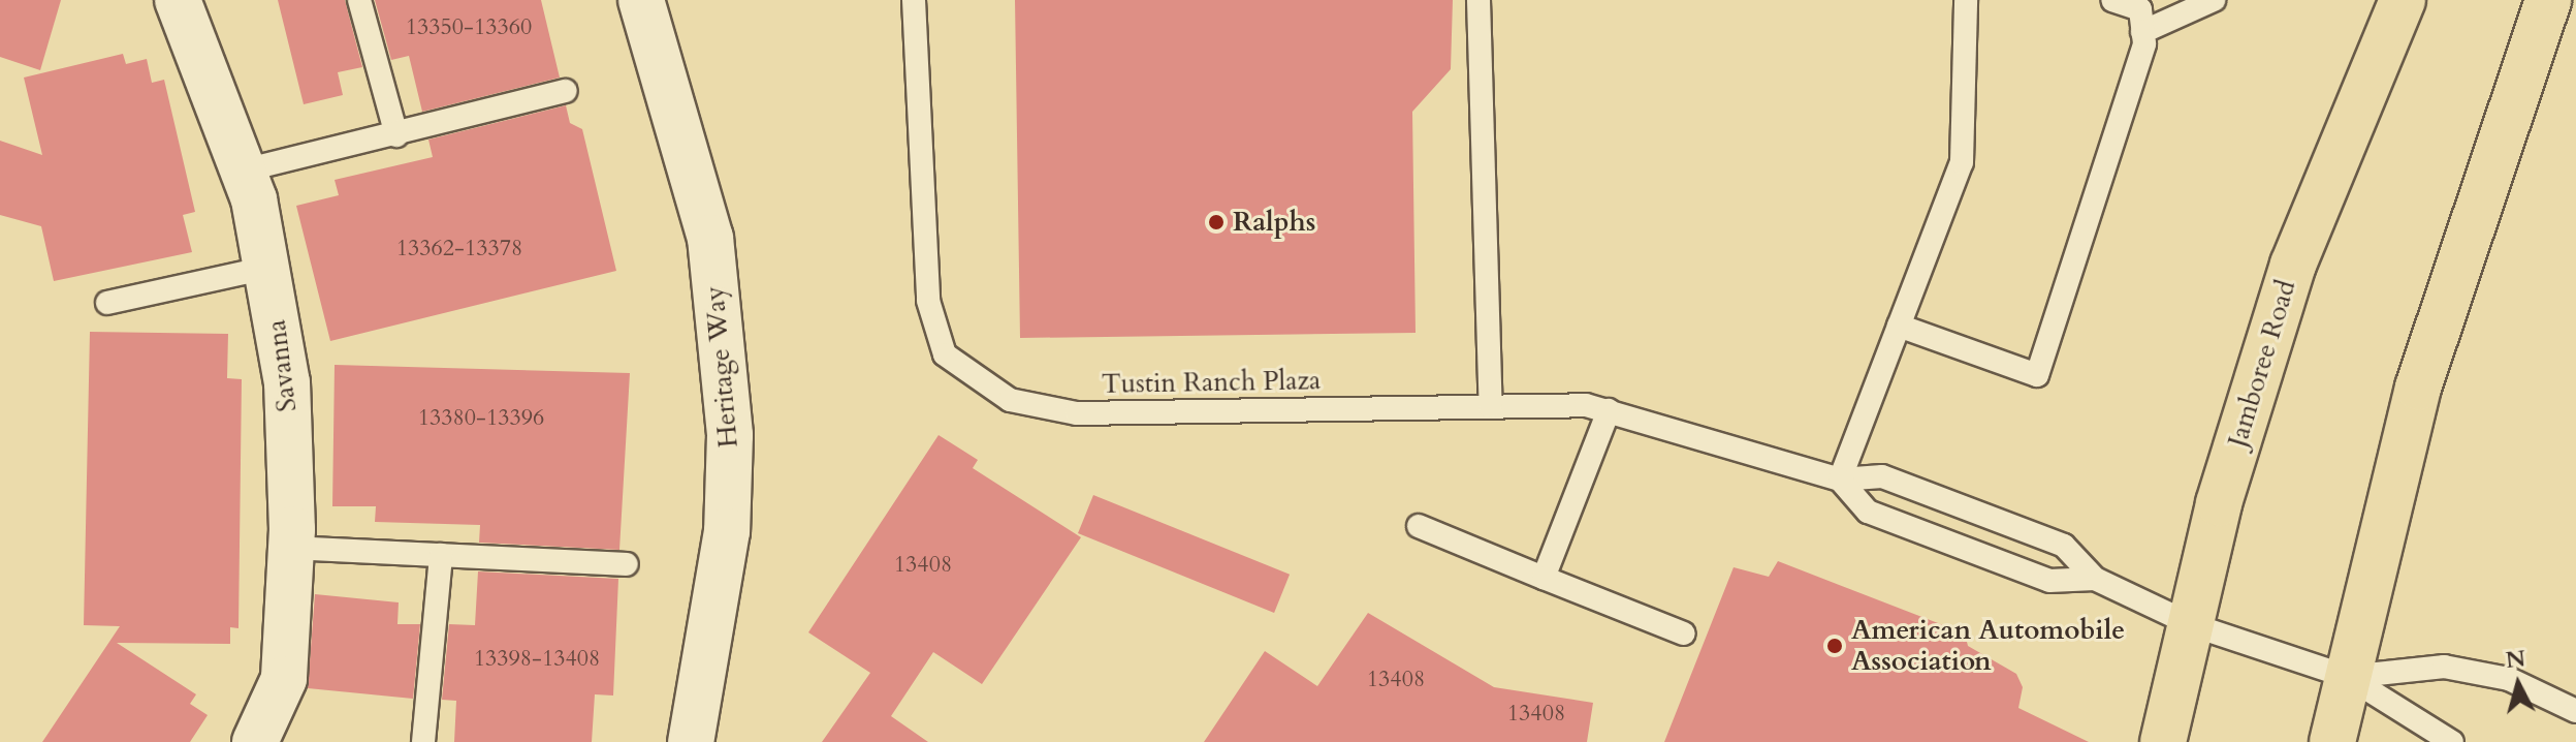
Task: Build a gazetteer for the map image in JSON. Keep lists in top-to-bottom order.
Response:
{
  "streets": {
    "main road": ["Jamboree Road"],
    "street": ["Savanna", "Heritage Way"],
    "lane": ["Tustin Ranch Plaza"]
  },
  "crossings": [
    ["Jamboree Road", "Tustin Ranch Plaza"]
  ],
  "places": ["Ralphs", "American Automobile Association"],
  "house_numbers": [
    "13350-13360",
    "13362-13378",
    "13380-13396",
    "13408",
    "13398-13408",
    "13408",
    "13408"
  ],
  "north": "top"
}
